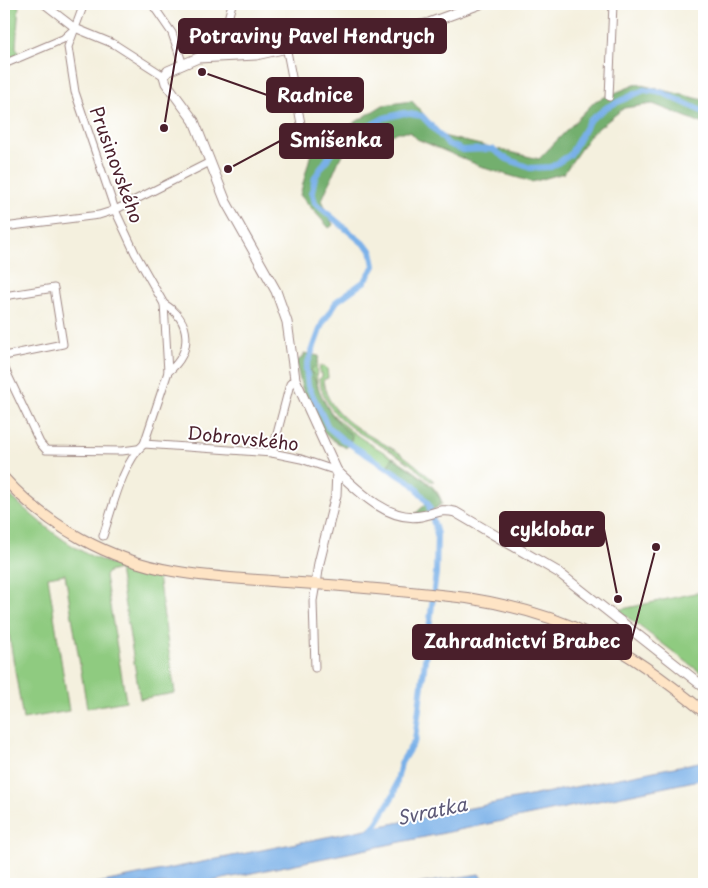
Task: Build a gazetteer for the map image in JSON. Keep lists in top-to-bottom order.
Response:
{
  "streets": {
    "street": ["Prusinovského", "Dobrovského"]
  },
  "crossings": [
    ["Prusinovského", "Dobrovského"]
  ],
  "water": ["Svratka"],
  "places": [
    "Radnice",
    "Potraviny Pavel Hendrych",
    "Smíšenka",
    "Zahradnictví Brabec",
    "cyklobar"
  ]
}
